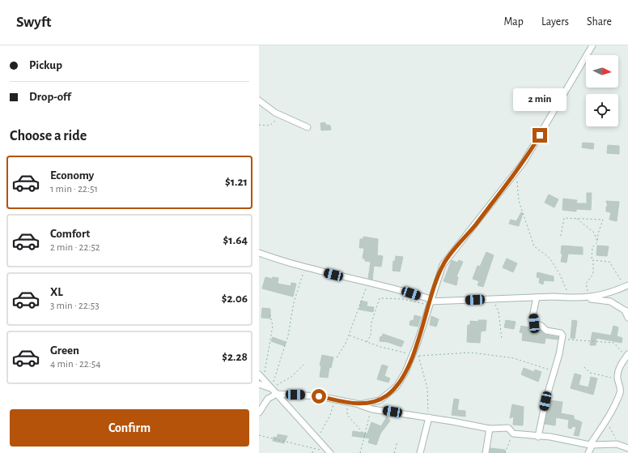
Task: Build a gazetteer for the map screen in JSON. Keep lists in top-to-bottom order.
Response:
{
  "north": "right",
  "page": {
    "header": "Swyft",
    "nav": ["Map", "Layers", "Share"],
    "banner": ["Pickup", "Drop-off"],
    "bubble": "2 min",
    "heading": "Choose a ride",
    "list": [
      {
        "name": "Economy",
        "note": "1 min · 22:51",
        "value": "$1.21"
      },
      {
        "name": "Comfort",
        "note": "2 min · 22:52",
        "value": "$1.64"
      },
      {
        "name": "XL",
        "note": "3 min · 22:53",
        "value": "$2.06"
      },
      {
        "name": "Green",
        "note": "4 min · 22:54",
        "value": "$2.28"
      }
    ],
    "buttons": "Confirm"
  }
}
